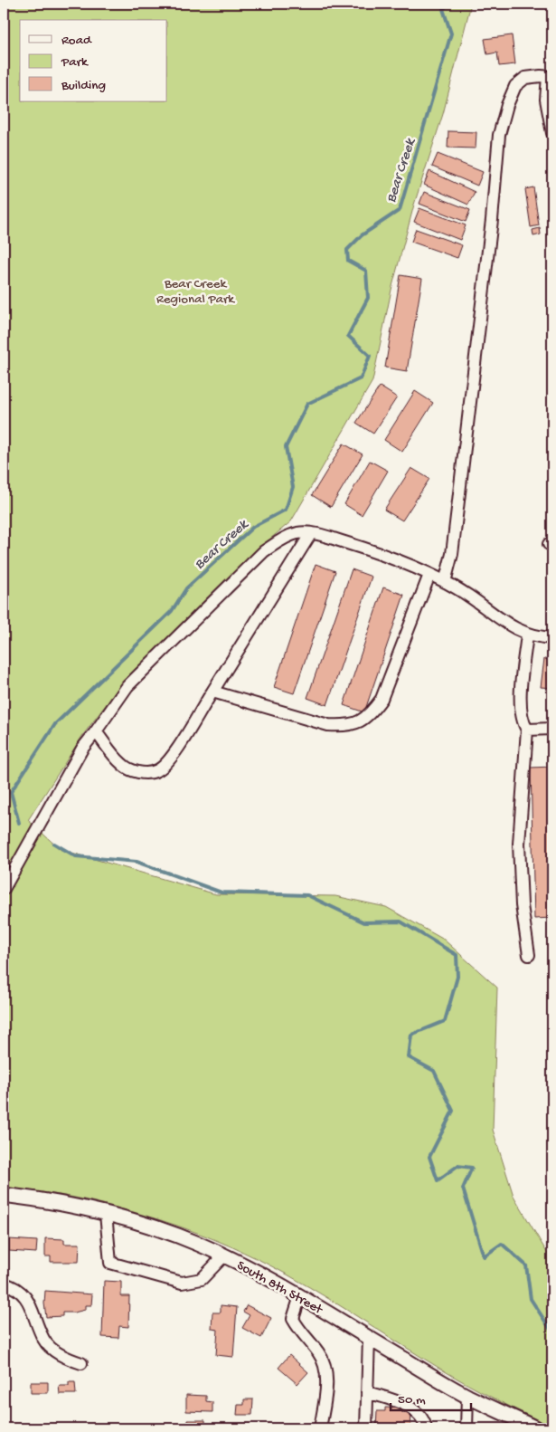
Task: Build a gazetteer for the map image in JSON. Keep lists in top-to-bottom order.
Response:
{
  "streets": {
    "main road": ["South 8th Street"]
  },
  "water": ["Bear Creek"],
  "parks": ["Bear Creek Regional Park"],
  "legend": ["Road", "Park", "Building"],
  "scale_bar": "50 m"
}
